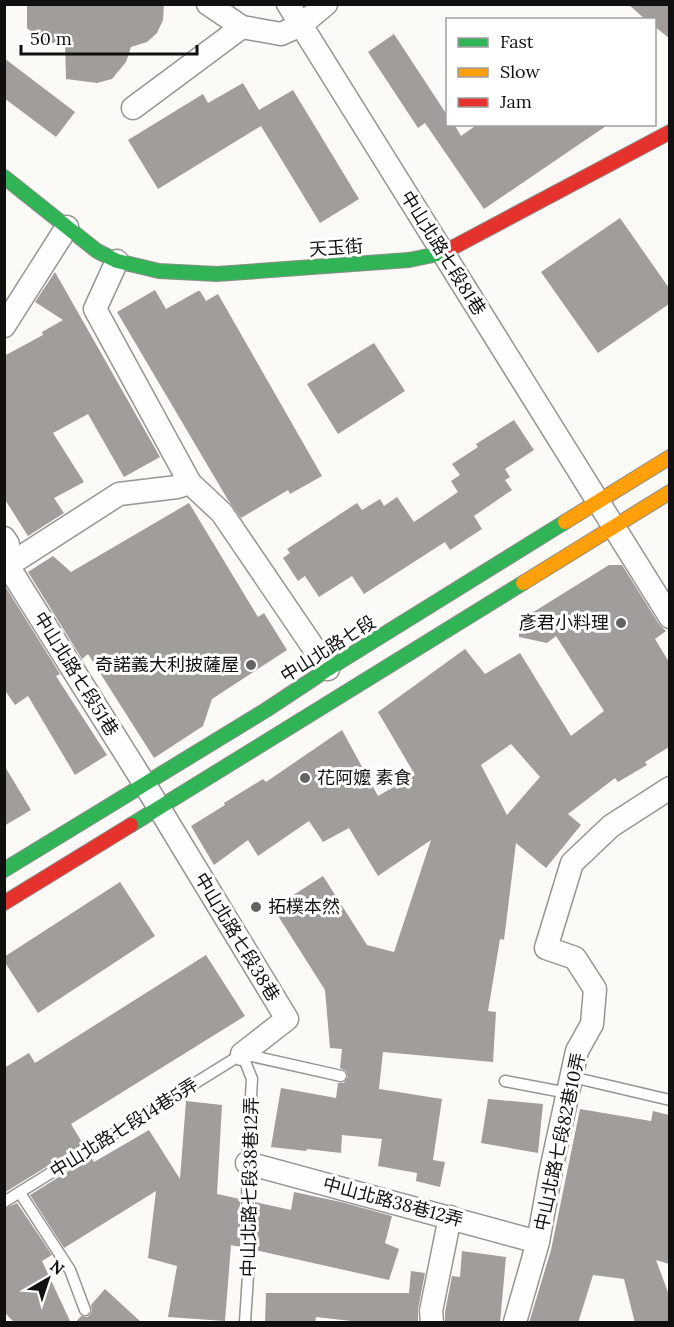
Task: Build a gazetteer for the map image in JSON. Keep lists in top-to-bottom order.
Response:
{
  "streets": {
    "main road": ["天玉街", "中山北路七段"],
    "street": [
      "中山北路七段81巷",
      "中山北路七段51巷",
      "中山北路七段38巷",
      "中山北路七段82巷10弄",
      "中山北路38巷12弄"
    ],
    "lane": ["中山北路七段14巷5弄", "中山北路七段38巷12弄"]
  },
  "crossings": [
    ["天玉街", "中山北路七段81巷"],
    ["中山北路七段81巷", "中山北路七段"],
    ["中山北路七段", "中山北路七段51巷"],
    ["中山北路七段51巷", "中山北路七段38巷"],
    ["中山北路七段38巷", "中山北路七段14巷5弄"],
    ["中山北路七段38巷", "中山北路七段38巷12弄"],
    ["中山北路七段14巷5弄", "中山北路七段38巷12弄"],
    ["中山北路七段82巷10弄", "中山北路38巷12弄"],
    ["中山北路七段38巷12弄", "中山北路38巷12弄"]
  ],
  "places": [
    "彥君小料理",
    "奇諾義大利披薩屋",
    "花阿嬤 素食",
    "拓樸本然"
  ],
  "legend": ["Fast", "Slow", "Jam"],
  "scale_bar": "50 m",
  "north": "top right"
}
